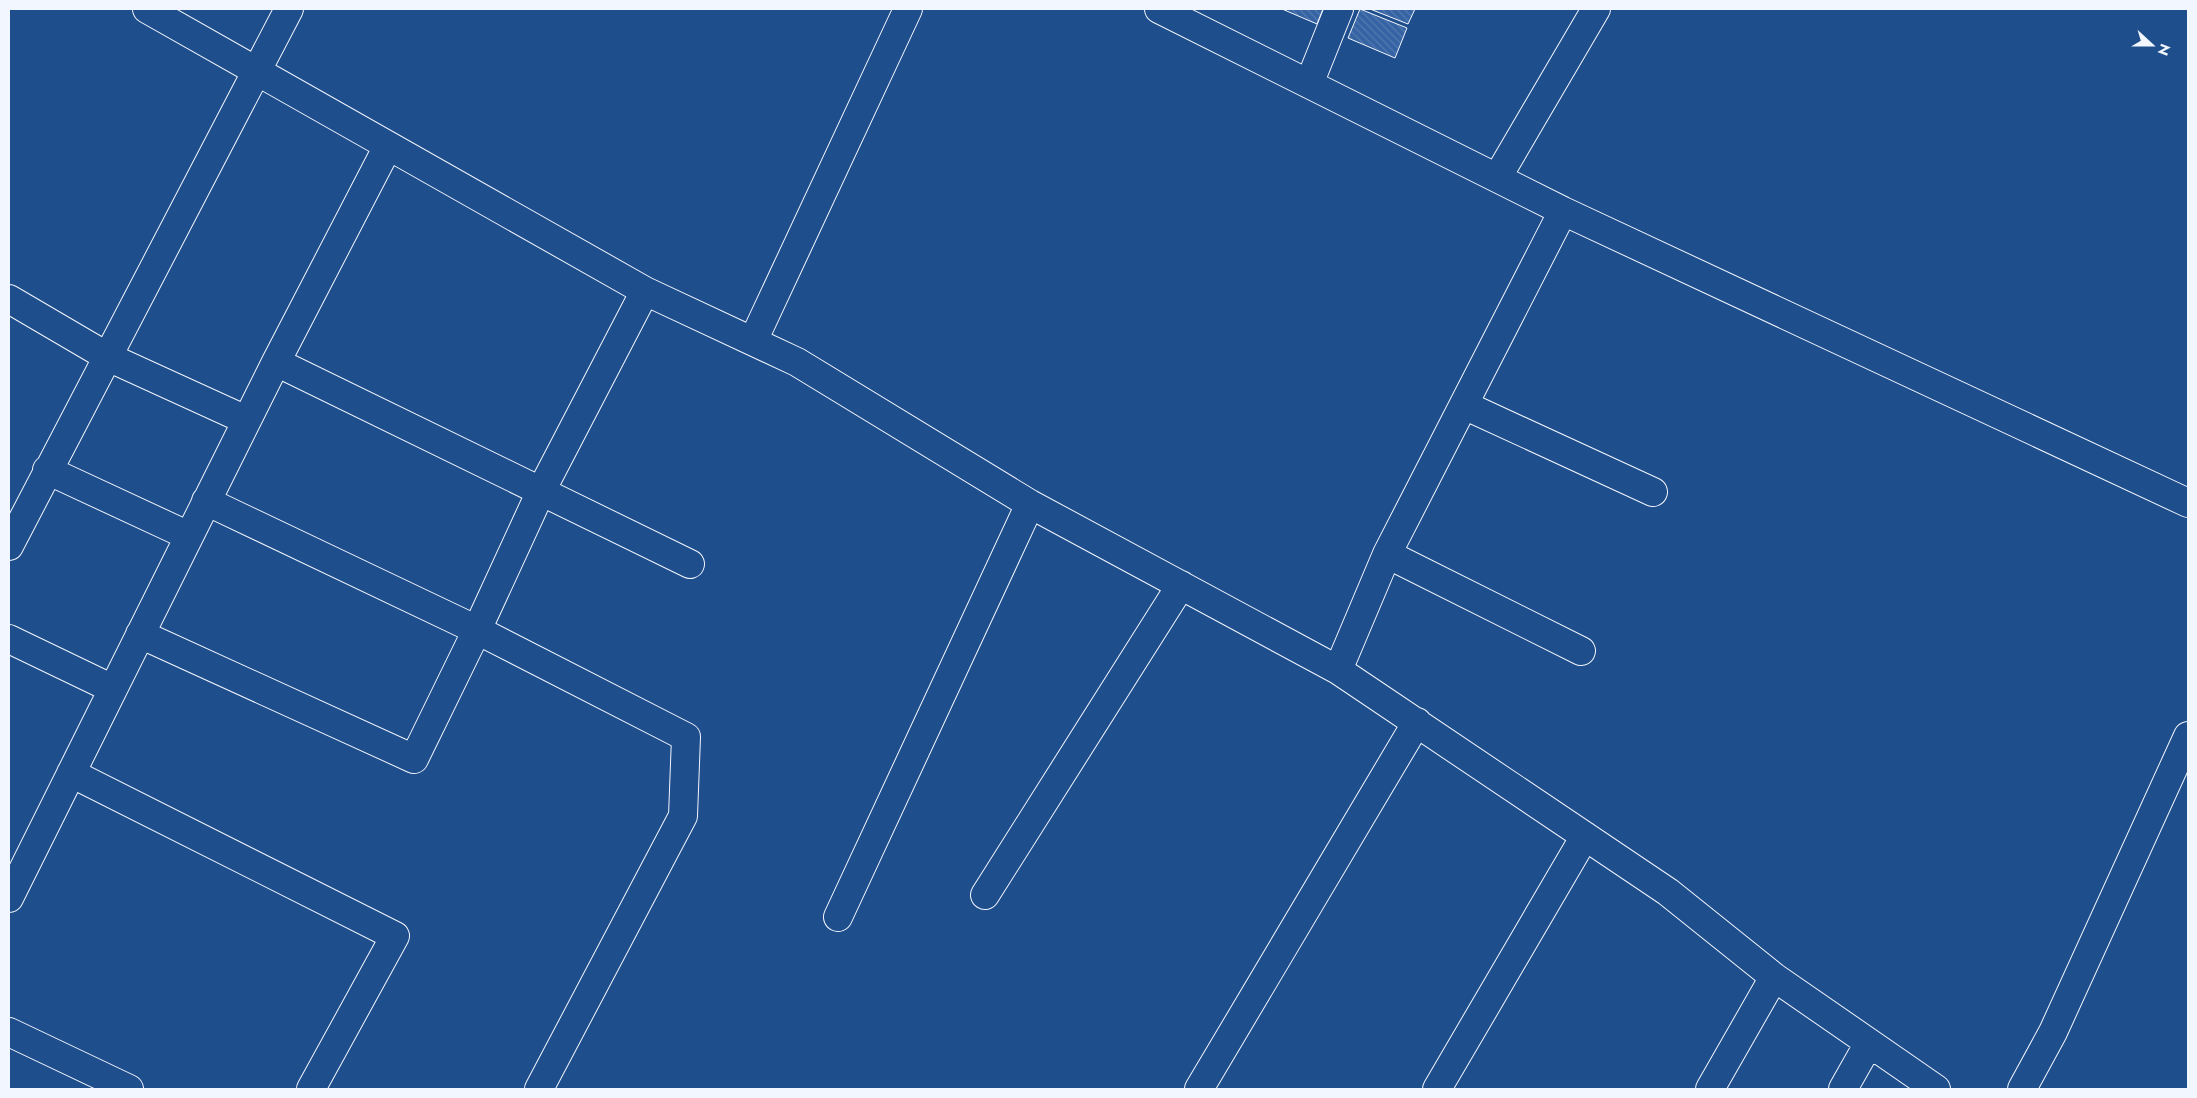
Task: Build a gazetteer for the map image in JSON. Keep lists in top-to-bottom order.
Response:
{
  "north": "right"
}
